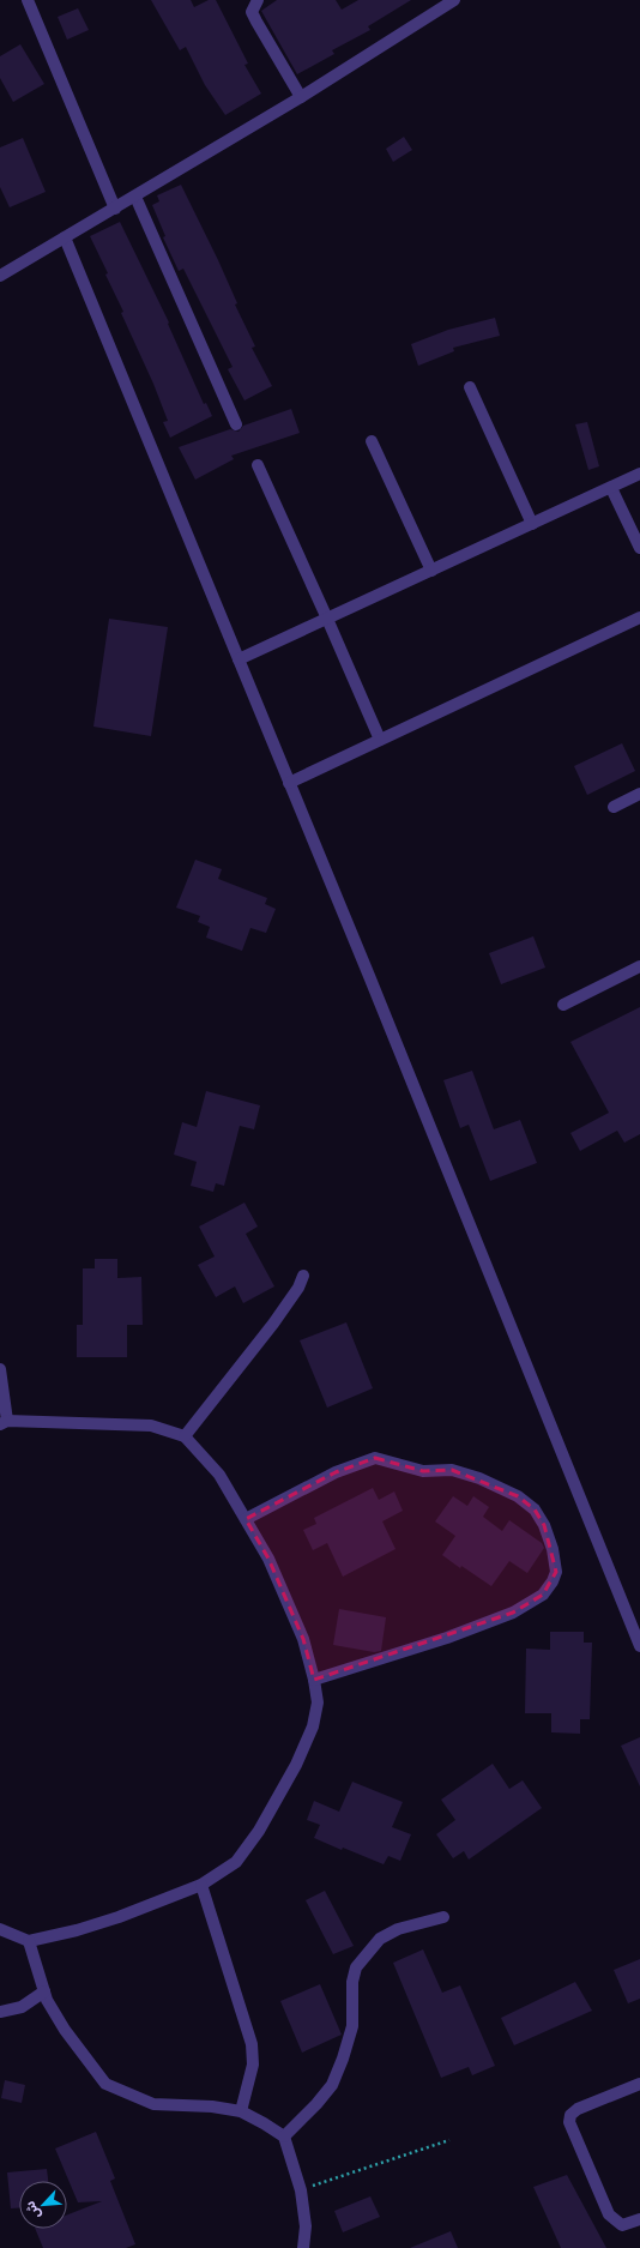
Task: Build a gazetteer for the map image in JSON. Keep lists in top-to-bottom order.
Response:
{
  "north": "bottom left"
}
